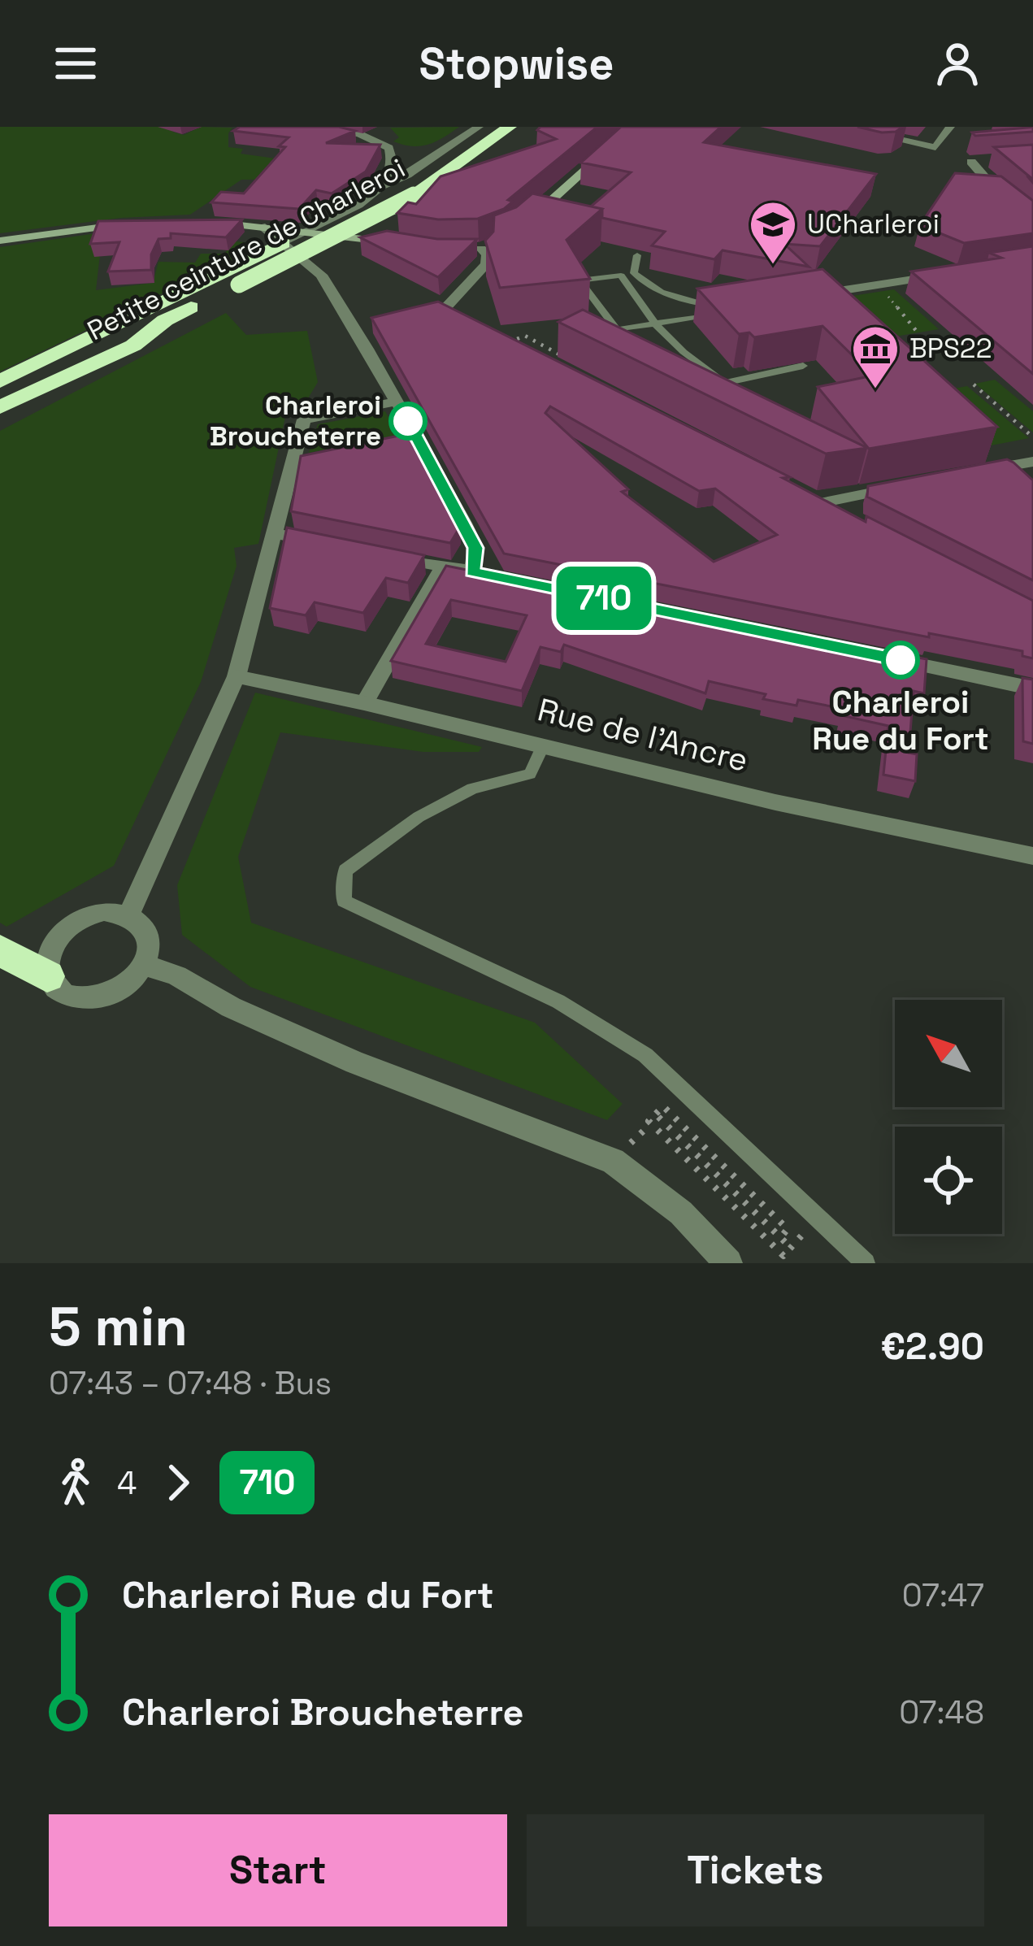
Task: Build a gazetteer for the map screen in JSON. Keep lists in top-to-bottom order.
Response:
{
  "streets": {
    "highway": ["Petite ceinture de Charleroi"],
    "street": ["Rue de l'Ancre"]
  },
  "places": {
    "school or university": ["UCharleroi"],
    "museum": ["BPS22"],
    "other": ["Charleroi Broucheterre", "Charleroi Rue du Fort"]
  },
  "lines": ["bus line 710"],
  "north": "top left",
  "page": {
    "header": "Stopwise",
    "on_map": "710",
    "heading": ["5 min", "07:43 – 07:48 · Bus", "€2.90"],
    "legs": ["4", "710"],
    "list": [
      {
        "name": "Charleroi Rue du Fort",
        "value": "07:47"
      },
      {
        "name": "Charleroi Broucheterre",
        "value": "07:48"
      }
    ],
    "buttons": ["Start", "Tickets"]
  }
}
